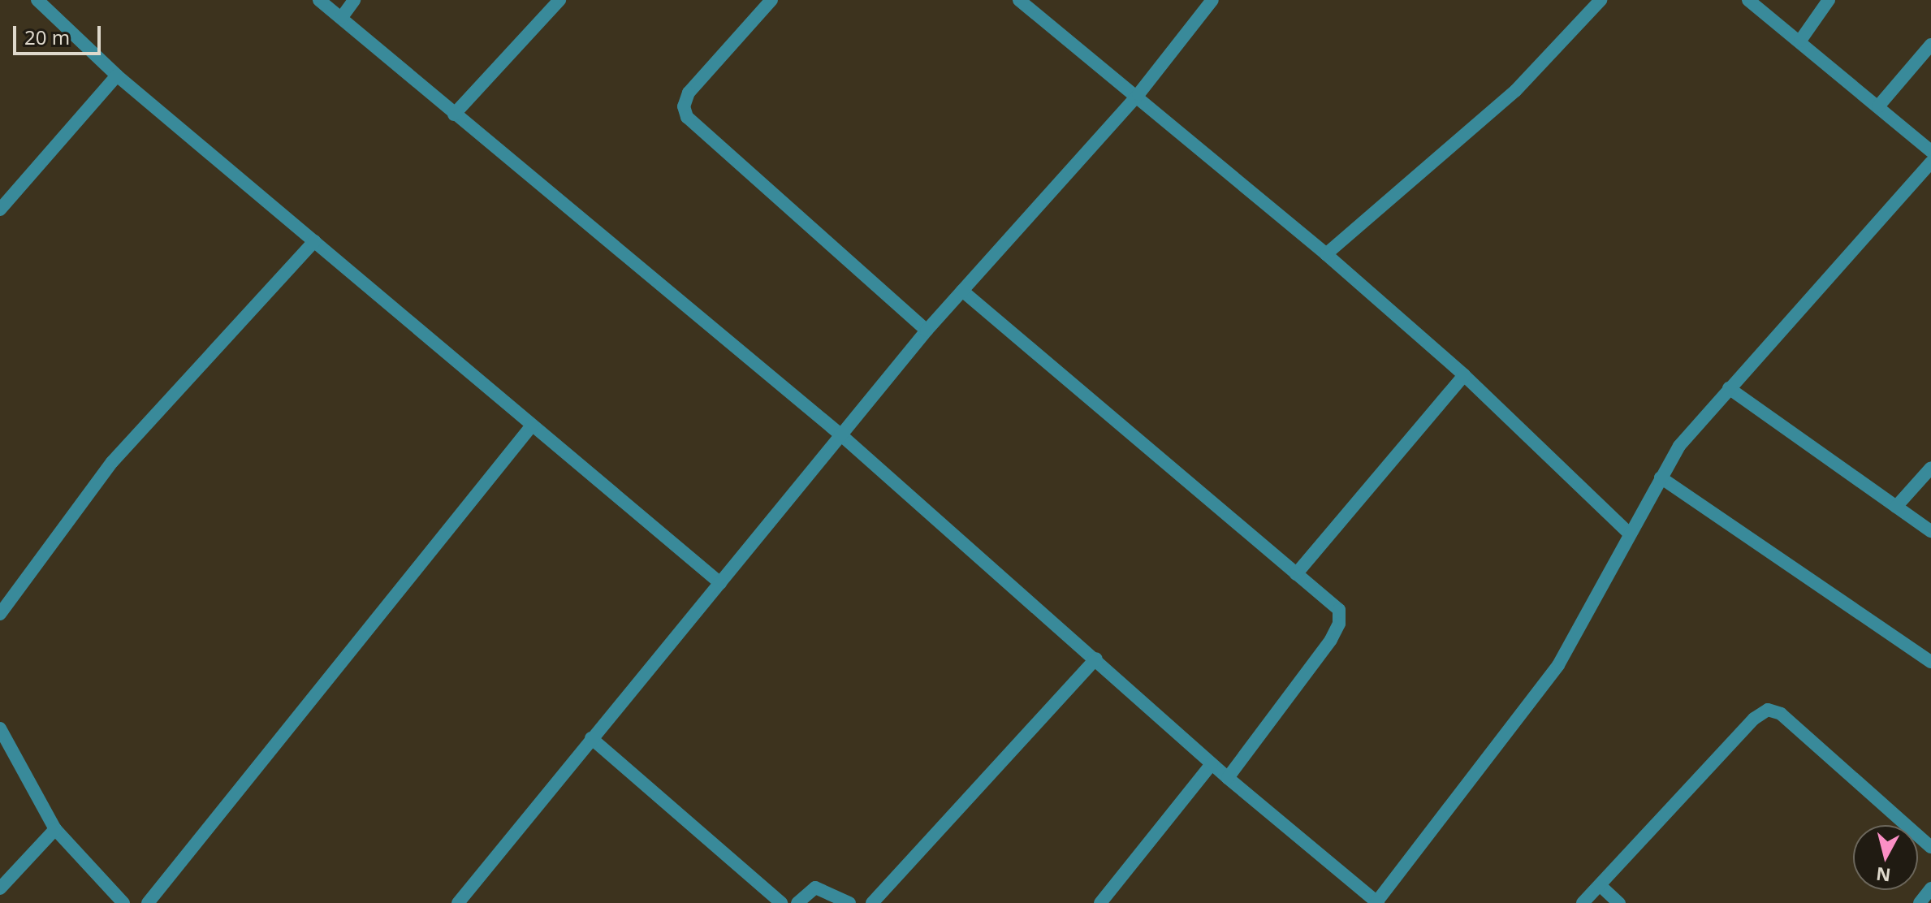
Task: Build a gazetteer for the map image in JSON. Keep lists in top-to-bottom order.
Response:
{
  "scale_bar": "20 m",
  "north": "bottom"
}
